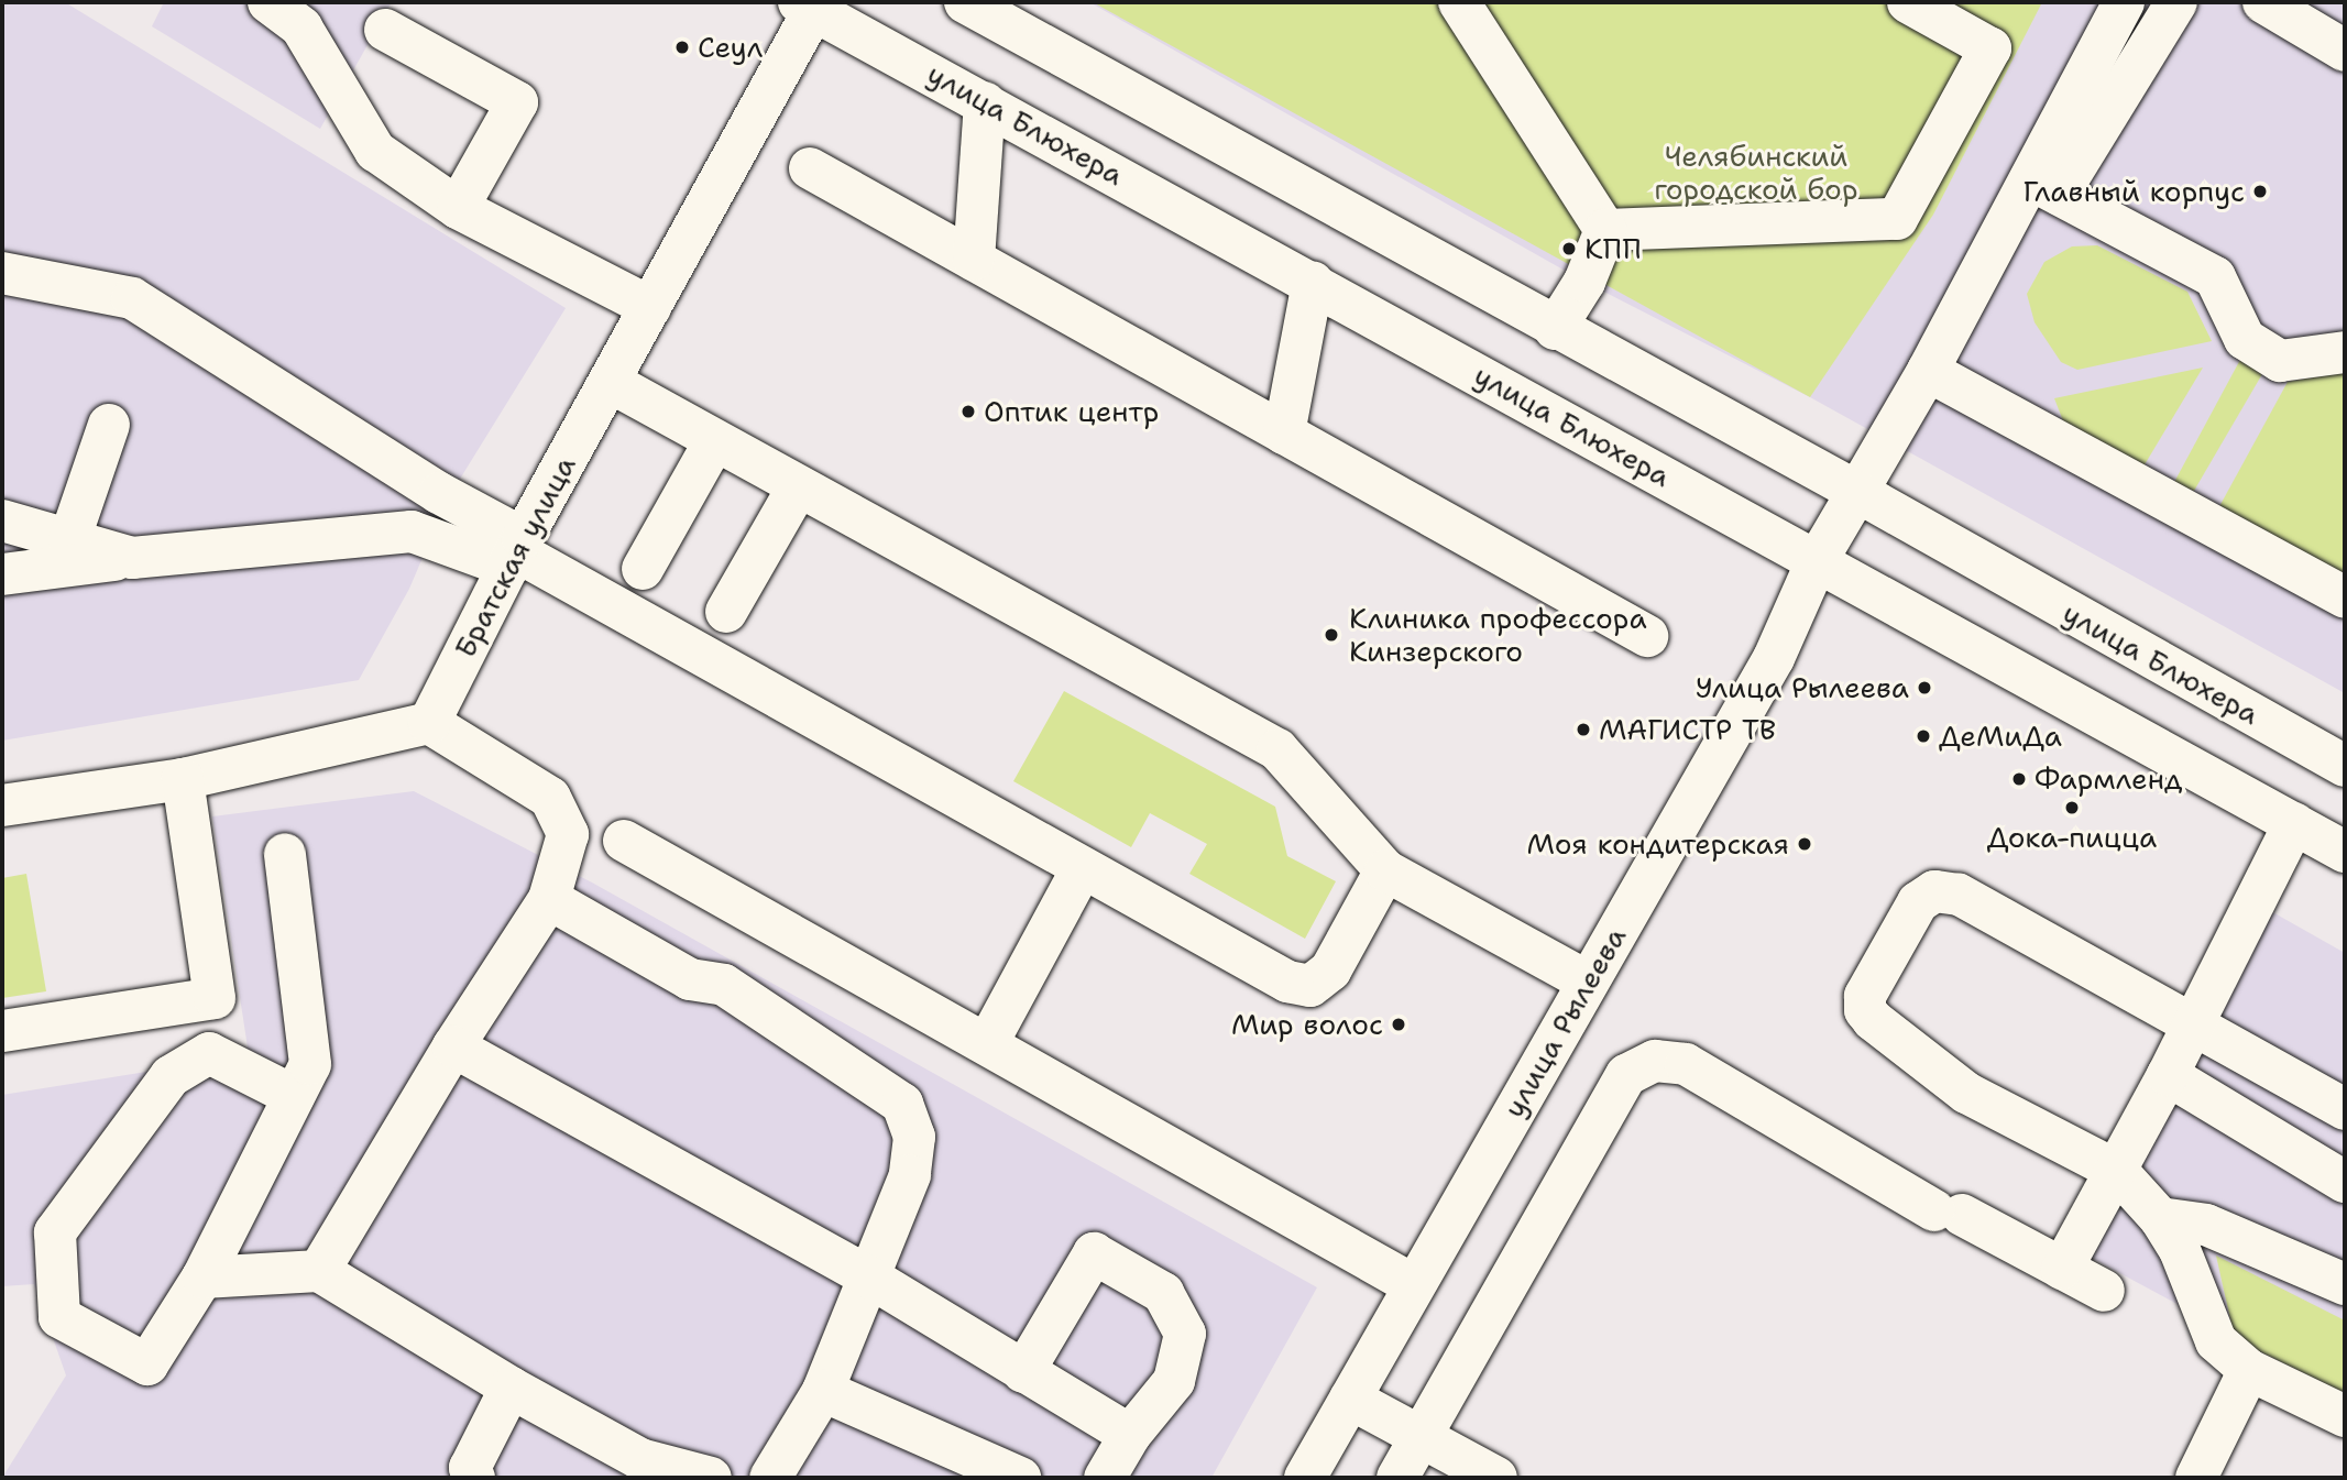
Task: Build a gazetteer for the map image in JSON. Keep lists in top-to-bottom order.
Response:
{
  "streets": {
    "main road": ["улица Блюхера", "Братская улица", "улица Рылеева"]
  },
  "crossings": [
    ["улица Блюхера", "Братская улица"],
    ["улица Блюхера", "улица Рылеева"]
  ],
  "parks": ["Челябинский городской бор"],
  "places": [
    "Сеул",
    "Главный корпус",
    "КПП",
    "Оптик центр",
    "Клиника профессора Кинзерского",
    "Улица Рылеева",
    "МАГИСТР ТВ",
    "ДеМиДа",
    "Фармленд",
    "Дока-пицца",
    "Моя кондитерская",
    "Мир волос"
  ]
}
